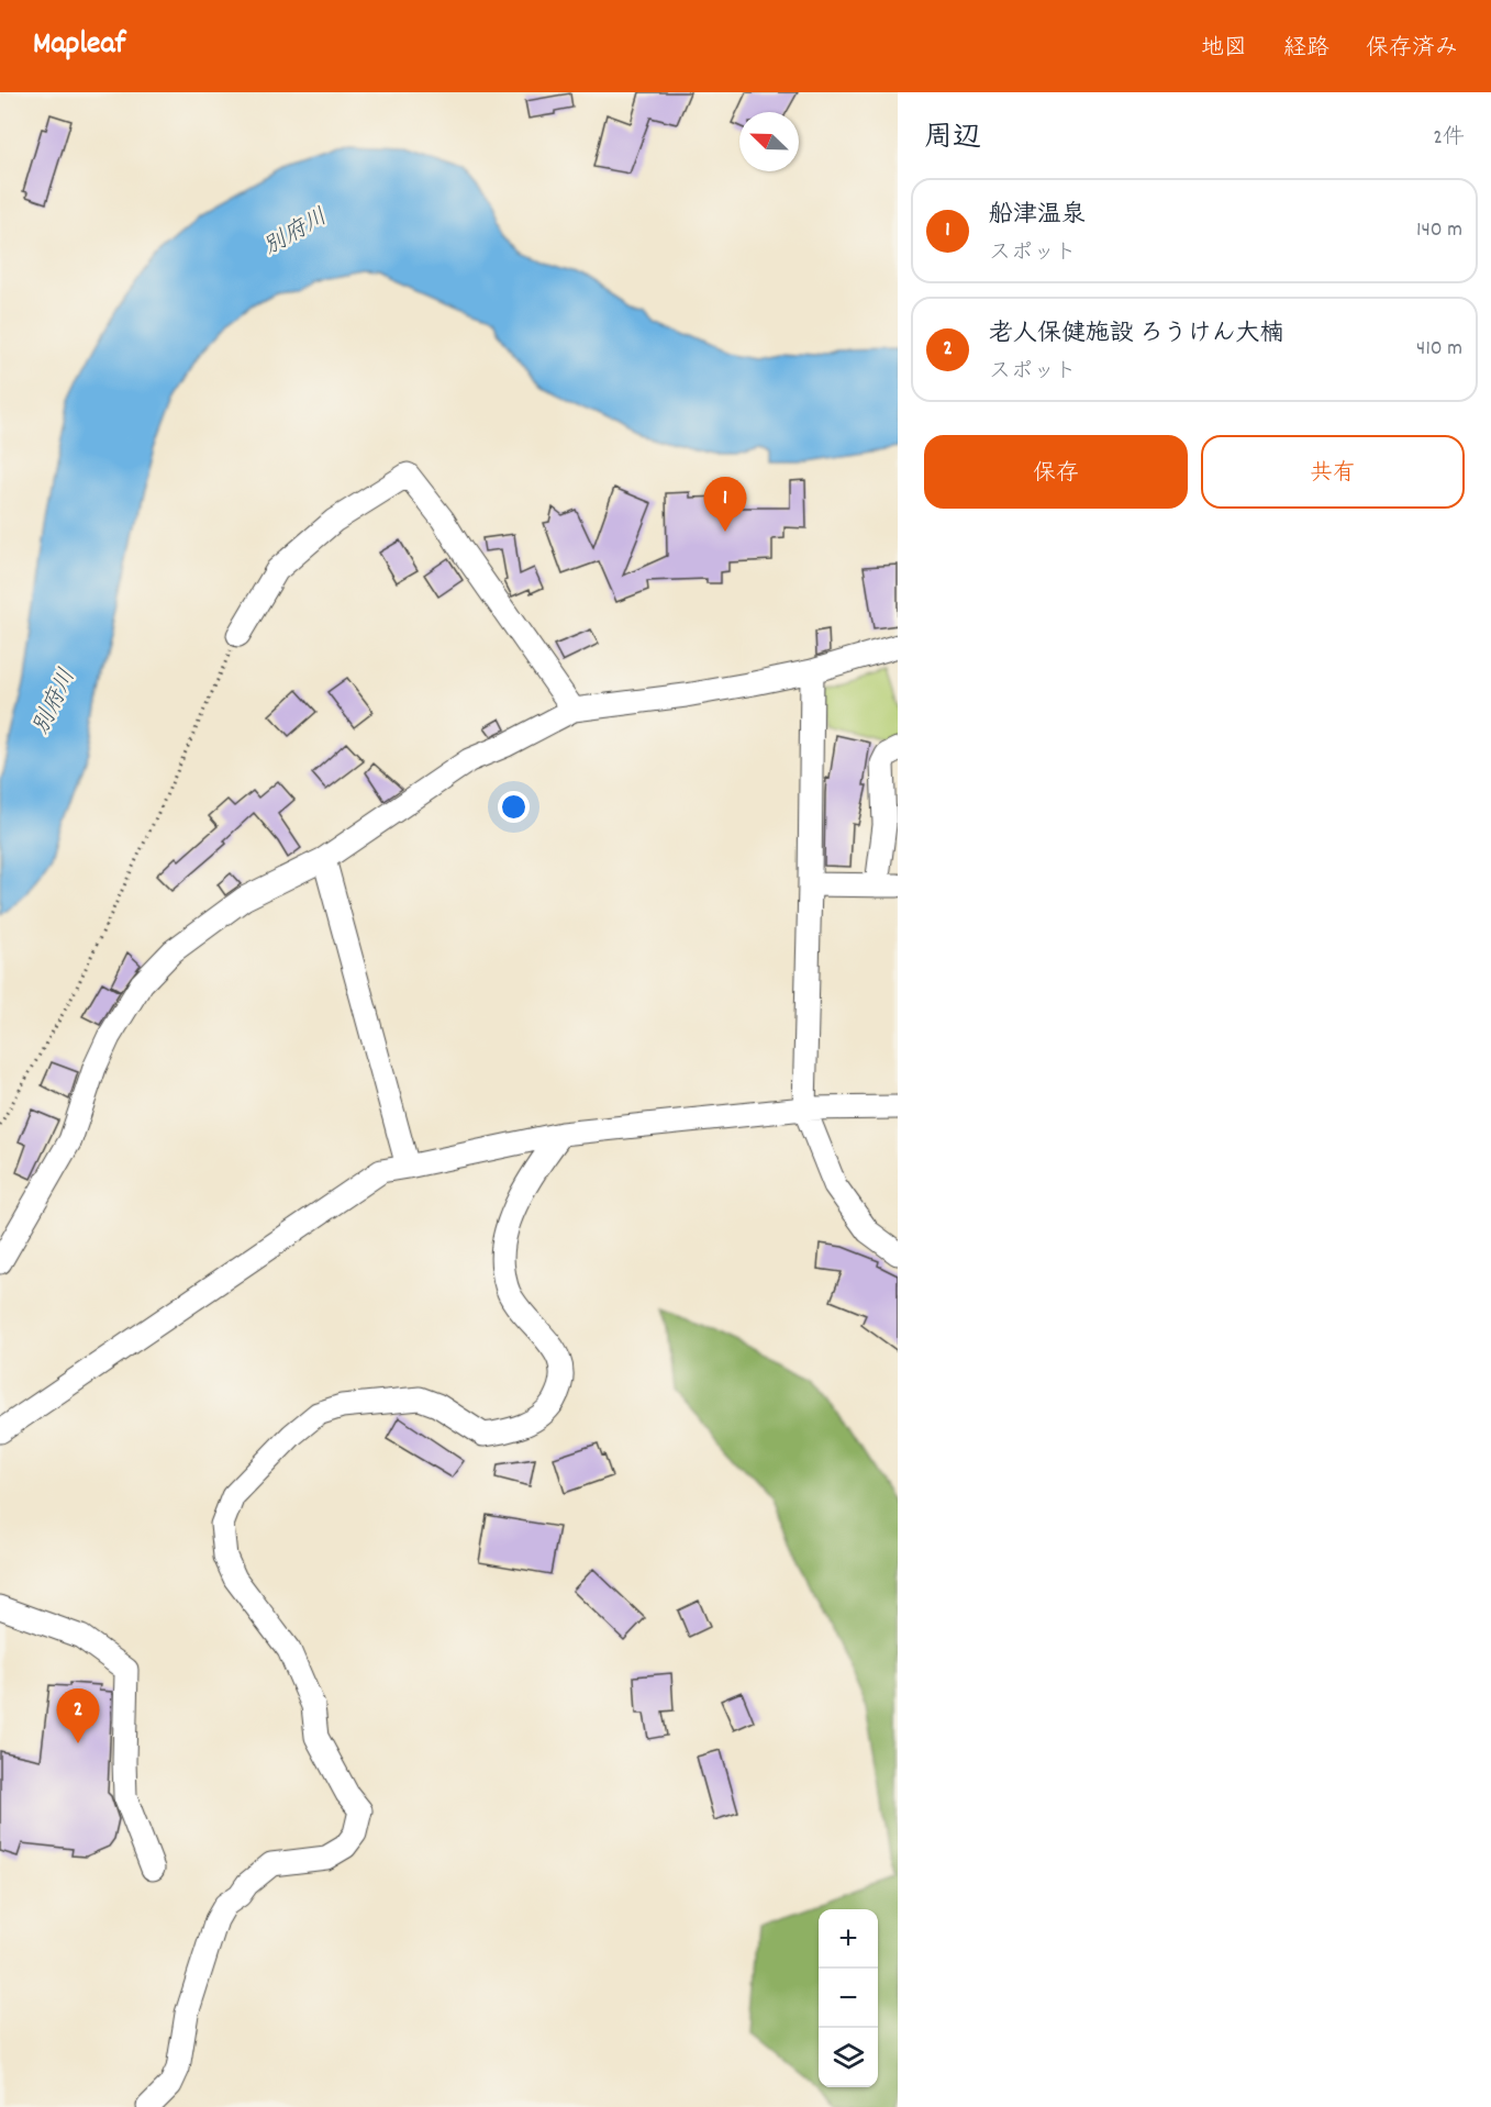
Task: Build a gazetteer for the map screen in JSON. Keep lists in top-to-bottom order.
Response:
{
  "water": ["別府川"],
  "north": "top left",
  "page": {
    "header": "Mapleaf",
    "nav": ["地図", "経路", "保存済み"],
    "heading": ["周辺", "2件"],
    "list": [
      {
        "mark": "1",
        "name": "船津温泉",
        "note": "スポット",
        "value": "140 m"
      },
      {
        "mark": "2",
        "name": "老人保健施設 ろうけん大楠",
        "note": "スポット",
        "value": "410 m"
      }
    ],
    "buttons": ["保存", "共有"],
    "pins": ["1", "2"],
    "map_buttons": ["+", "−"]
  }
}
